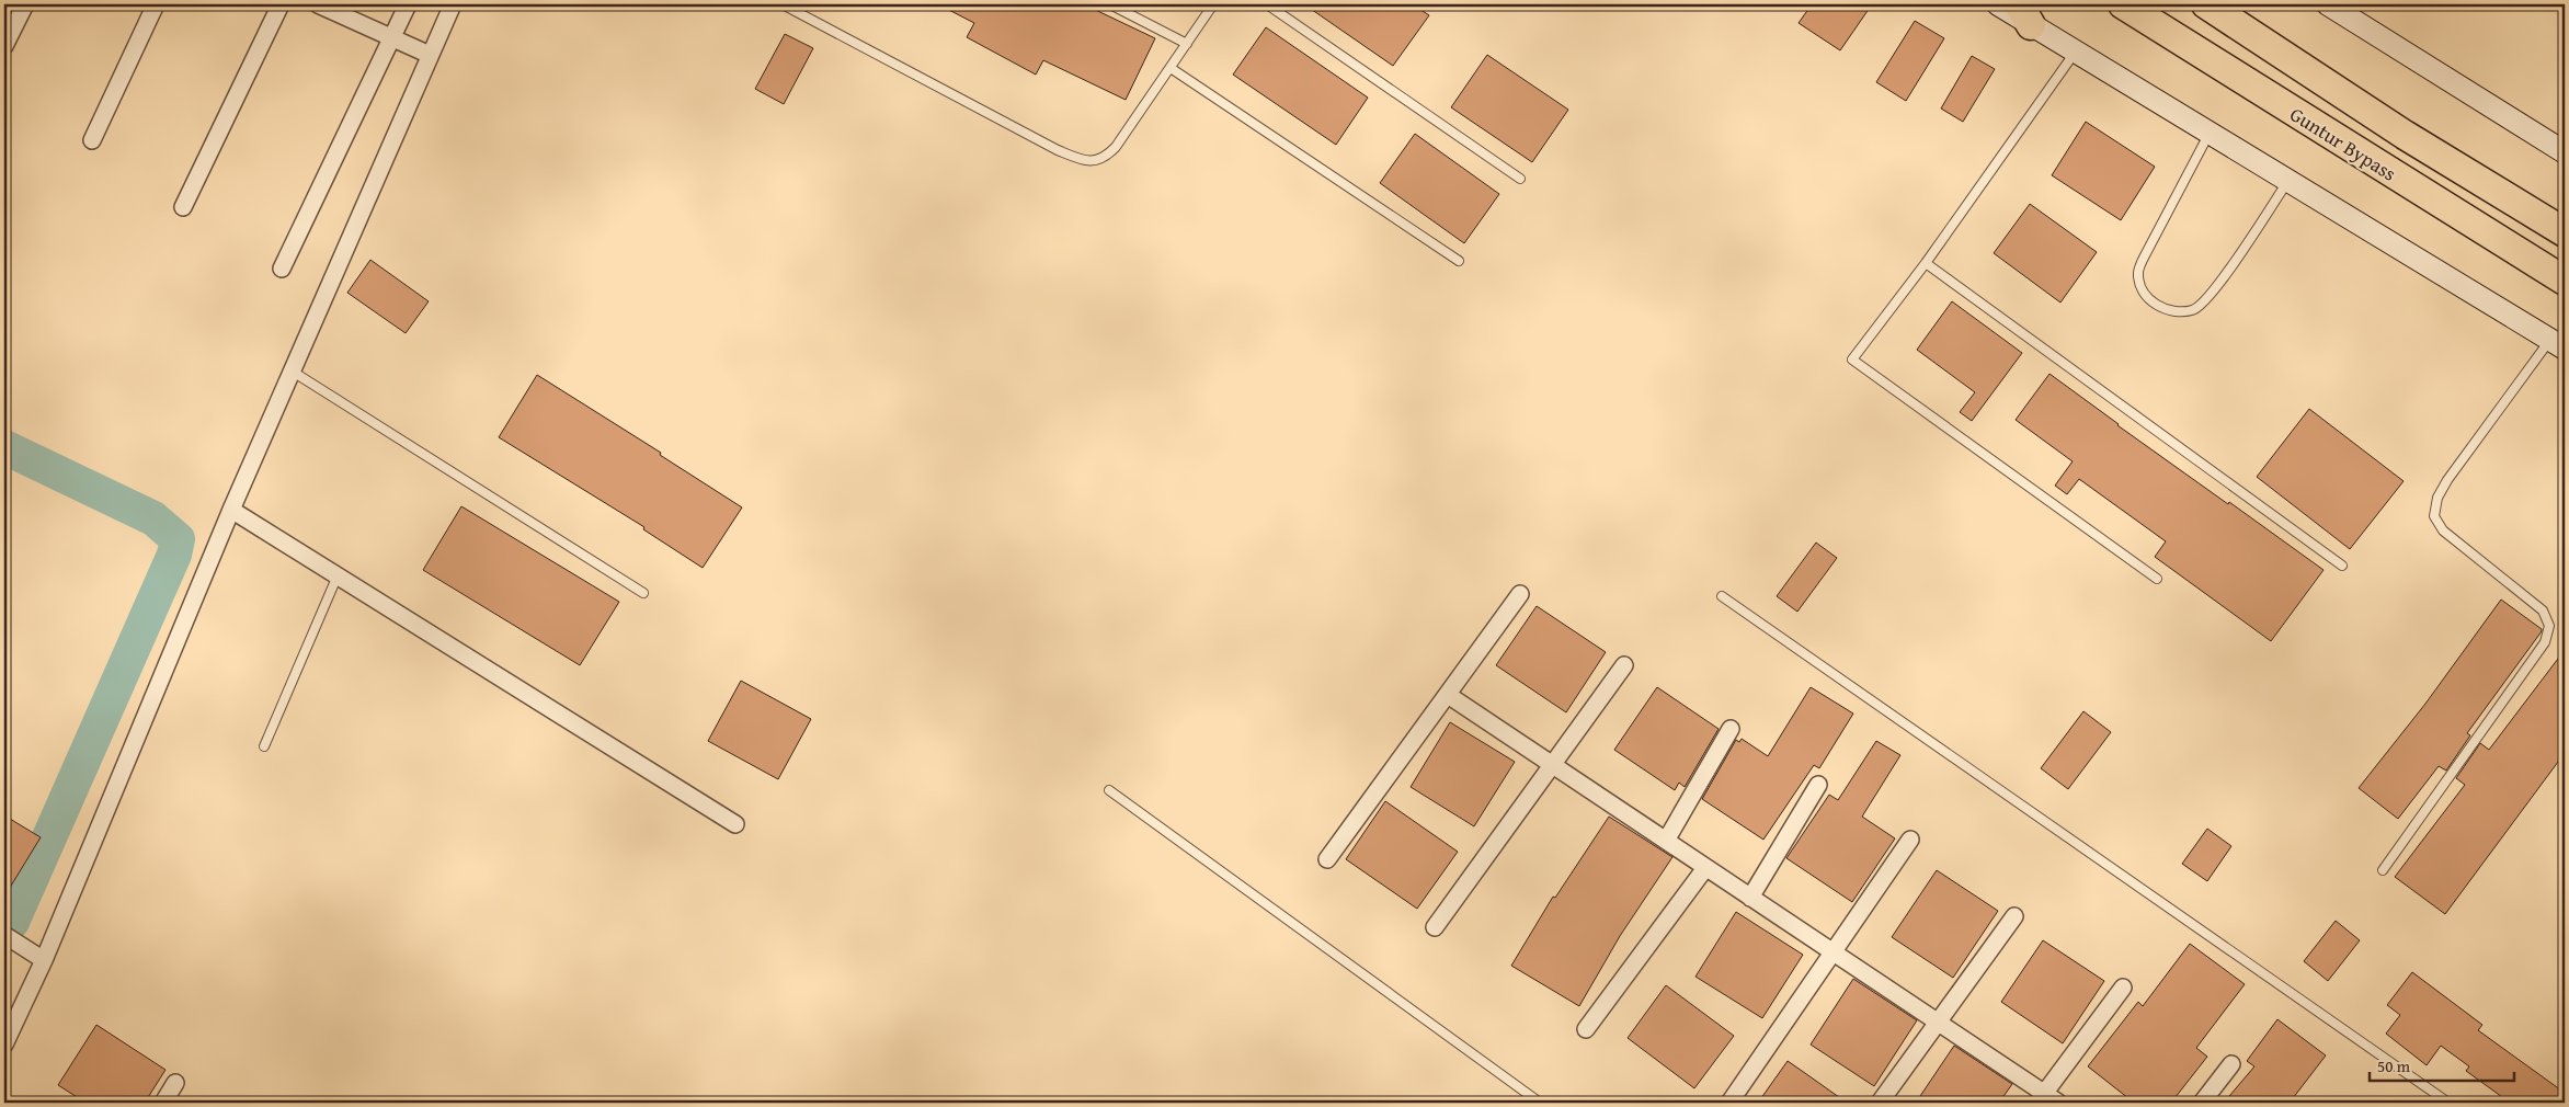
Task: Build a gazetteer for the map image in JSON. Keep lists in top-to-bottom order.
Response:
{
  "streets": {
    "highway": ["Guntur Bypass"]
  },
  "scale_bar": "50 m"
}
